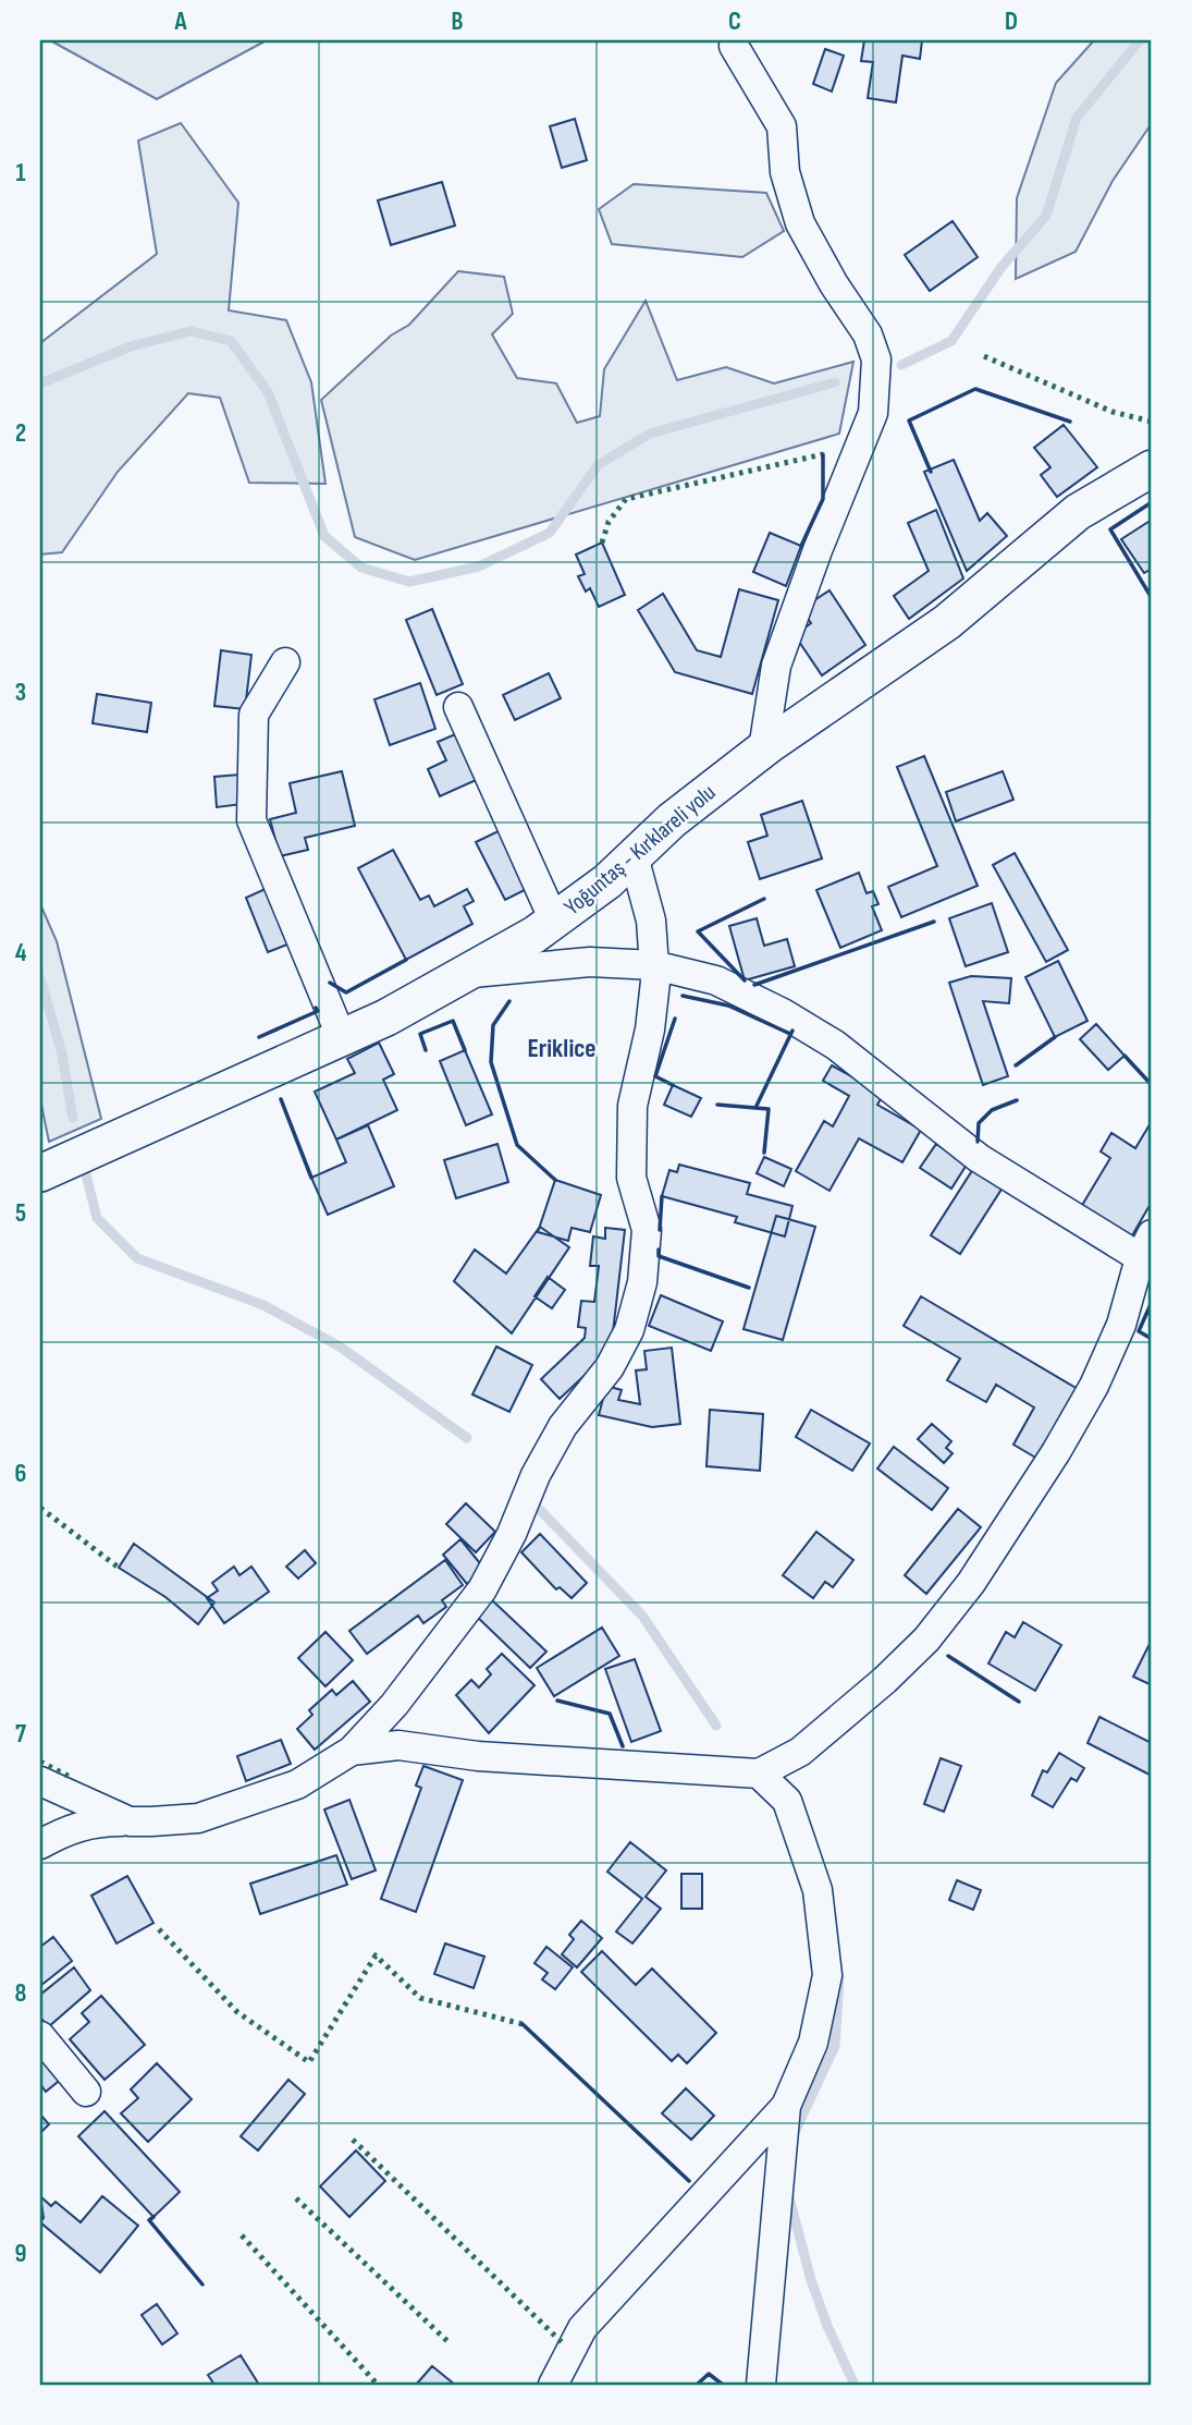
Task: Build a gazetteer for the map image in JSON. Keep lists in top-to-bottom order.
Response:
{
  "streets": {
    "street": ["Yoğuntaş - Kırklareli yolu"]
  },
  "districts": ["Eriklice"],
  "grid": {
    "columns": [
      "A",
      "B",
      "C",
      "D"
    ],
    "rows": [
      "1",
      "2",
      "3",
      "4",
      "5",
      "6",
      "7",
      "8",
      "9"
    ]
  }
}
